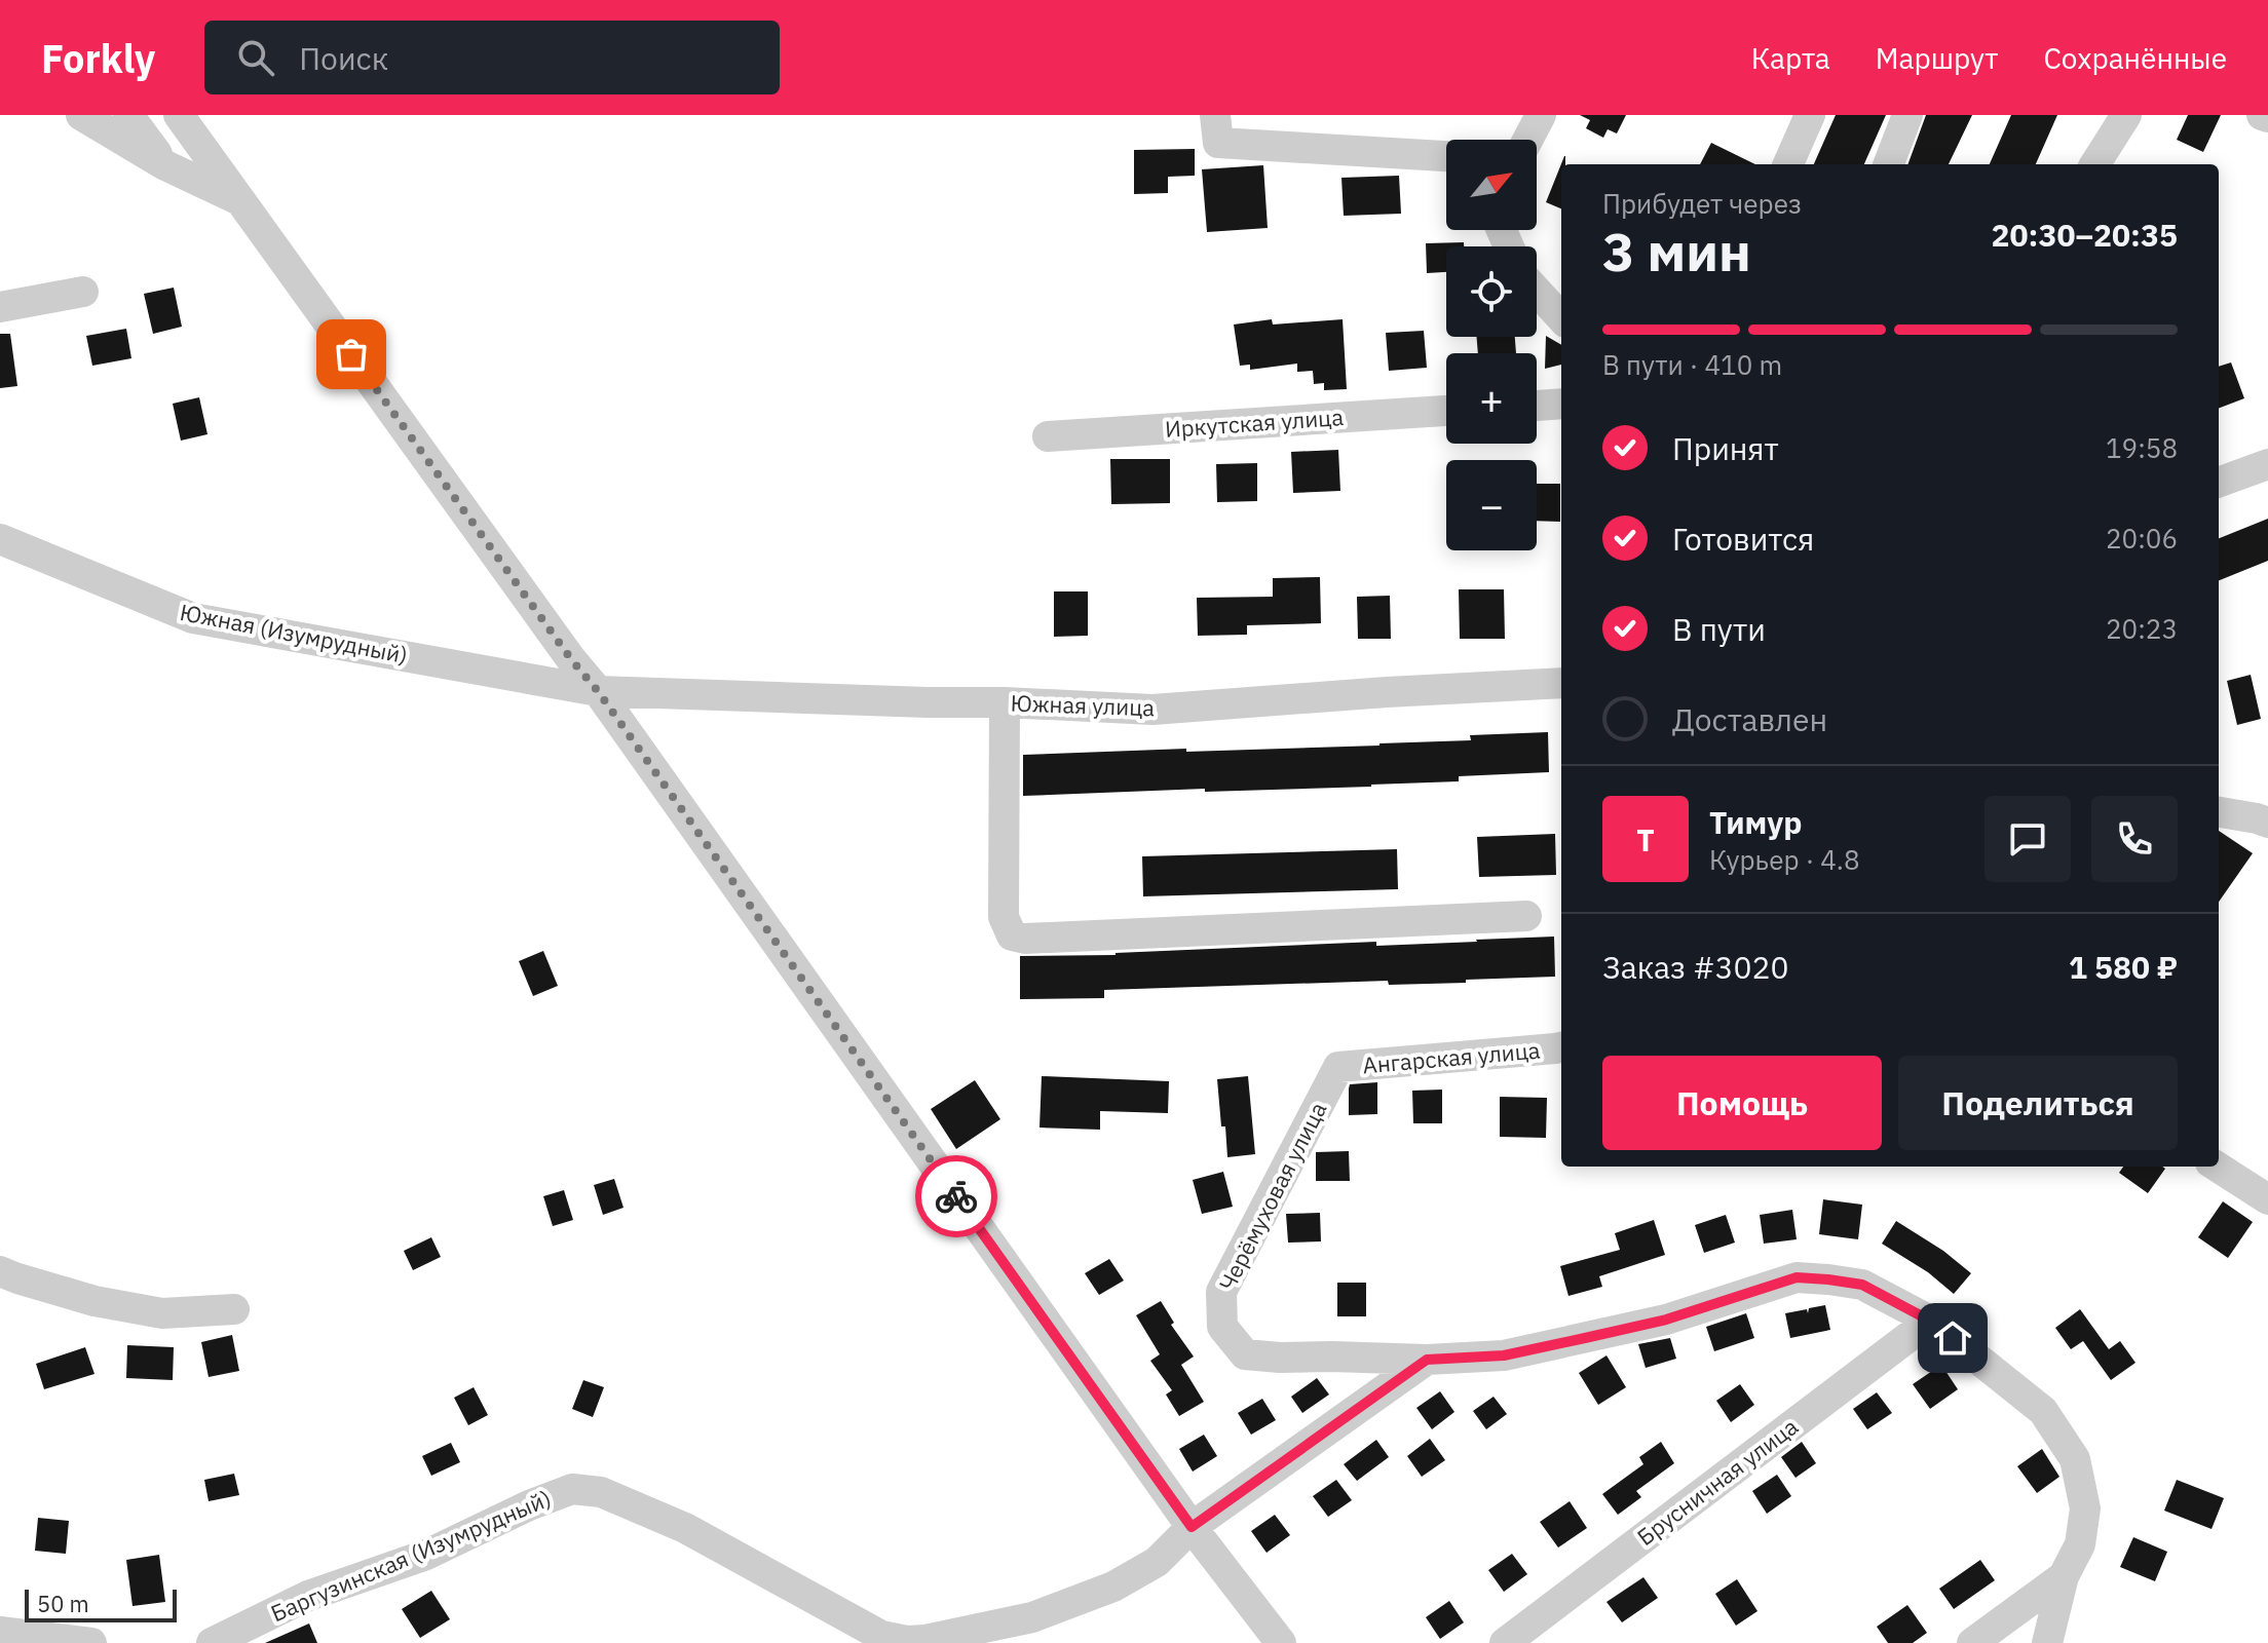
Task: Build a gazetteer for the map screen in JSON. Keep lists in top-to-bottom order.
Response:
{
  "streets": {
    "street": [
      "Иркутская улица",
      "Южная (Изумрудный)",
      "Южная улица",
      "Ангарская улица",
      "Черёмуховая улица",
      "Брусничная улица",
      "Баргузинская (Изумрудный)"
    ]
  },
  "crossings": [
    ["Южная (Изумрудный)", "Южная улица"],
    ["Ангарская улица", "Черёмуховая улица"],
    ["Черёмуховая улица", "Брусничная улица"],
    ["Черёмуховая улица", "Баргузинская (Изумрудный)"]
  ],
  "scale_bar": "50 m",
  "north": "top right",
  "page": {
    "header": "Forkly",
    "search": "Поиск",
    "nav": ["Карта", "Маршрут", "Сохранённые"],
    "map_buttons": ["+", "−"],
    "heading": ["3 мин", "Прибудет через", "20:30–20:35"],
    "panel": [
      "Тимур",
      "Курьер · 4.8",
      "Заказ #3020",
      "1 580 ₽"
    ],
    "bar": "В пути · 410 m",
    "list": [
      ["Принят", "19:58"],
      ["Готовится", "20:06"],
      ["В пути", "20:23"],
      "Доставлен"
    ],
    "round": "Т",
    "buttons": ["Помощь", "Поделиться"],
    "scale": "50 m"
  }
}
